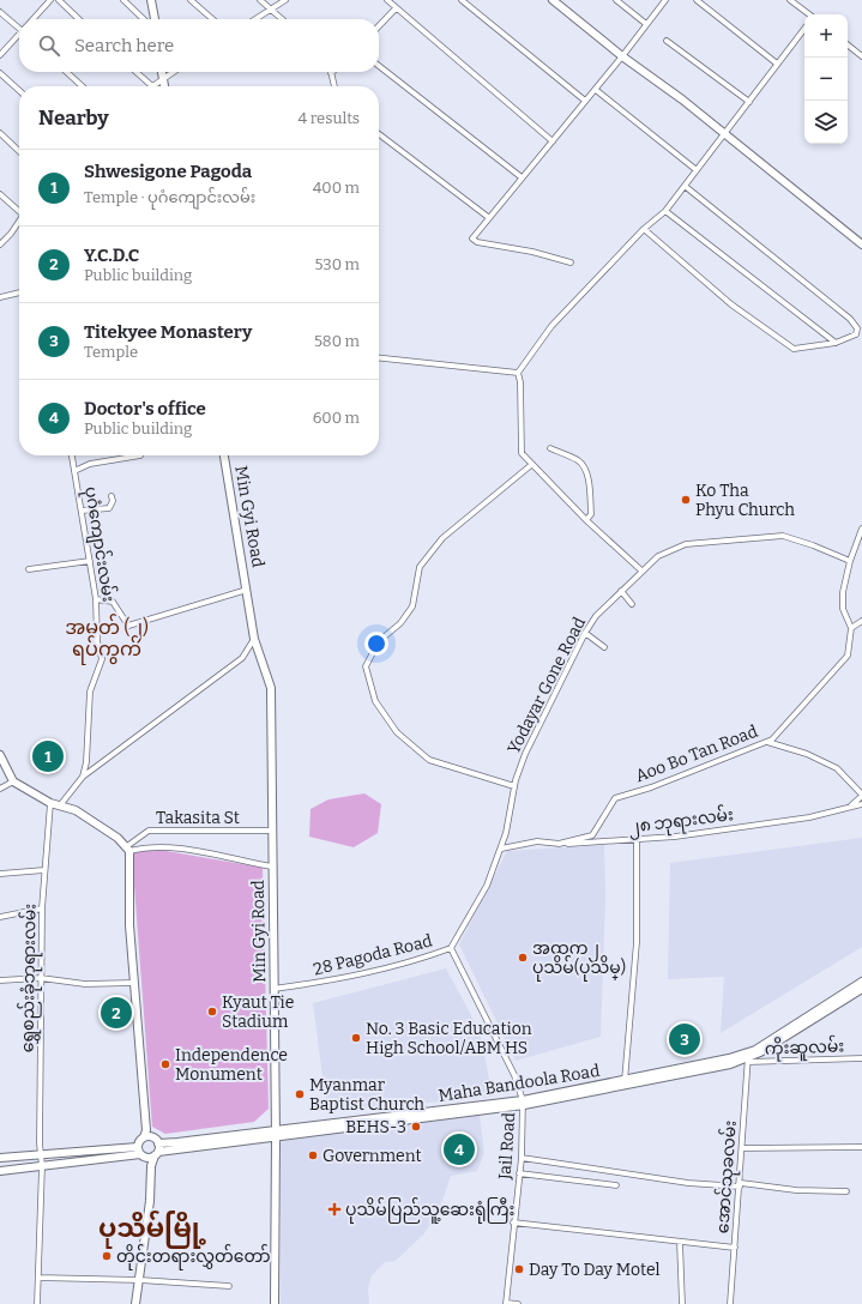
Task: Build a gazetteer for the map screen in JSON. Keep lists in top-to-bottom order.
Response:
{
  "streets": {
    "main road": ["Min Gyi Road", "Maha Bandoola Road"],
    "street": [
      "ပုဂံကျောင်းလမ်း",
      "Yodayar Gone Road",
      "Aoo Bo Tan Road",
      "Takasita St",
      "၂၈ ဘုရားလမ်း",
      "28 Pagoda Road",
      "ရွှေစည်းခုံဘုရားလမ်း",
      "ကိုးဆူလမ်း",
      "Jail Road",
      "အောင်သုခလမ်း"
    ]
  },
  "crossings": [
    ["Min Gyi Road", "ပုဂံကျောင်းလမ်း"],
    ["Min Gyi Road", "Takasita St"],
    ["Min Gyi Road", "28 Pagoda Road"],
    ["Min Gyi Road", "Maha Bandoola Road"],
    ["Yodayar Gone Road", "Aoo Bo Tan Road"],
    ["Yodayar Gone Road", "၂၈ ဘုရားလမ်း"],
    ["Yodayar Gone Road", "28 Pagoda Road"],
    ["Aoo Bo Tan Road", "၂၈ ဘုရားလမ်း"],
    ["၂၈ ဘုရားလမ်း", "28 Pagoda Road"],
    ["28 Pagoda Road", "Jail Road"],
    ["ကိုးဆူလမ်း", "Maha Bandoola Road"],
    ["ကိုးဆူလမ်း", "အောင်သုခလမ်း"],
    ["Maha Bandoola Road", "Jail Road"],
    ["Maha Bandoola Road", "အောင်သုခလမ်း"]
  ],
  "districts": ["အမှတ် (၂) ရပ်ကွက်", "ပုသိမ်မြို့"],
  "places": {
    "other": [
      "Ko Tha Phyu Church",
      "အထက၂ ပုသိမ်(ပုသိမ္)",
      "Kyaut Tie Stadium",
      "No. 3 Basic Education High School/ABM HS",
      "Independence Monument",
      "Myanmar Baptist Church",
      "BEHS-3",
      "Government",
      "တိုင်းတရားလွှတ်တော်",
      "Day To Day Motel"
    ],
    "health": ["ပုသိမ်ပြည်သူ့ဆေးရုံကြီး"]
  },
  "page": {
    "map_buttons": ["+", "−"],
    "search": "Search here",
    "heading": ["Nearby", "4 results"],
    "list": [
      {
        "mark": "1",
        "name": "Shwesigone Pagoda",
        "note": "Temple · ပုဂံကျောင်းလမ်း",
        "value": "400 m"
      },
      {
        "mark": "2",
        "name": "Y.C.D.C",
        "note": "Public building",
        "value": "530 m"
      },
      {
        "mark": "3",
        "name": "Titekyee Monastery",
        "note": "Temple",
        "value": "580 m"
      },
      {
        "mark": "4",
        "name": "Doctor's office",
        "note": "Public building",
        "value": "600 m"
      }
    ],
    "pins": [
      "1",
      "2",
      "3",
      "4"
    ]
  }
}
